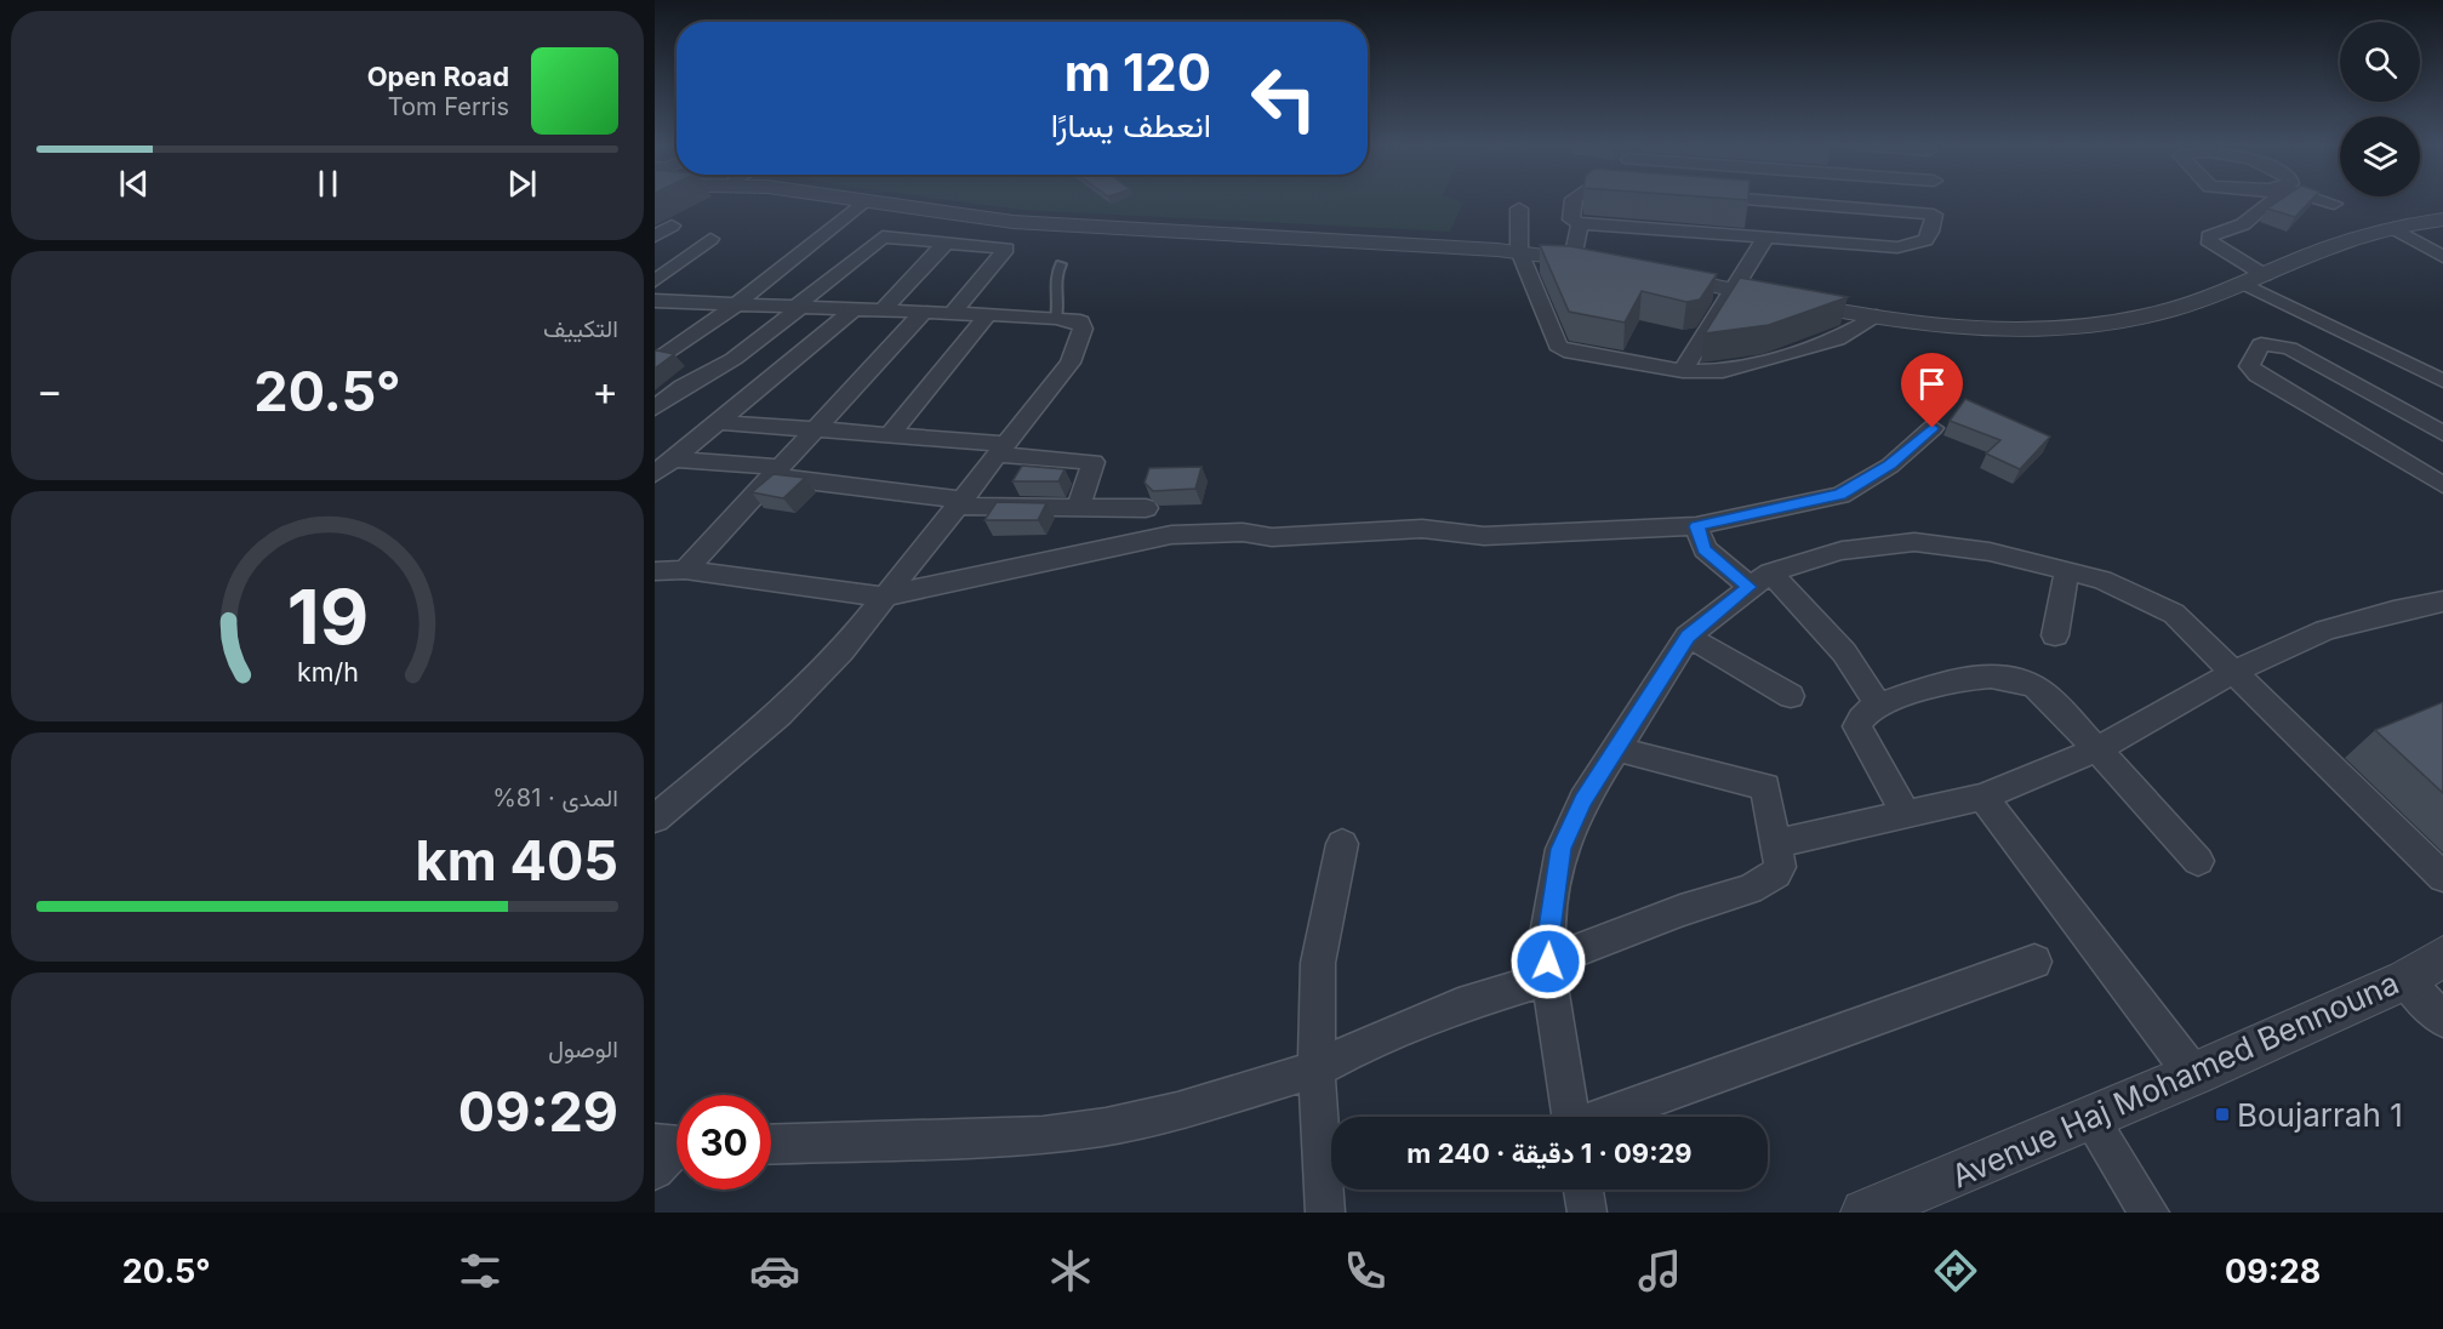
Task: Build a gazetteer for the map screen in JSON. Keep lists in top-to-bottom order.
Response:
{
  "streets": {
    "street": ["Avenue Haj Mohamed Bennouna"]
  },
  "places": {
    "transit": ["Boujarrah 1"]
  },
  "page": {
    "turn": ["120 m", "انعطف يسارًا"],
    "song": ["Open Road", "Tom Ferris"],
    "tile": [
      "التكييف",
      ["المدى · 81%", "405 km"],
      ["الوصول", "09:29"]
    ],
    "heat": ["−", "20.5°", "+"],
    "limit": "30",
    "trip": "09:29 · 1 دقيقة · 240 m",
    "tabs": ["09:28", "20.5°"],
    "gauge": ["19", "km/h"]
  }
}
